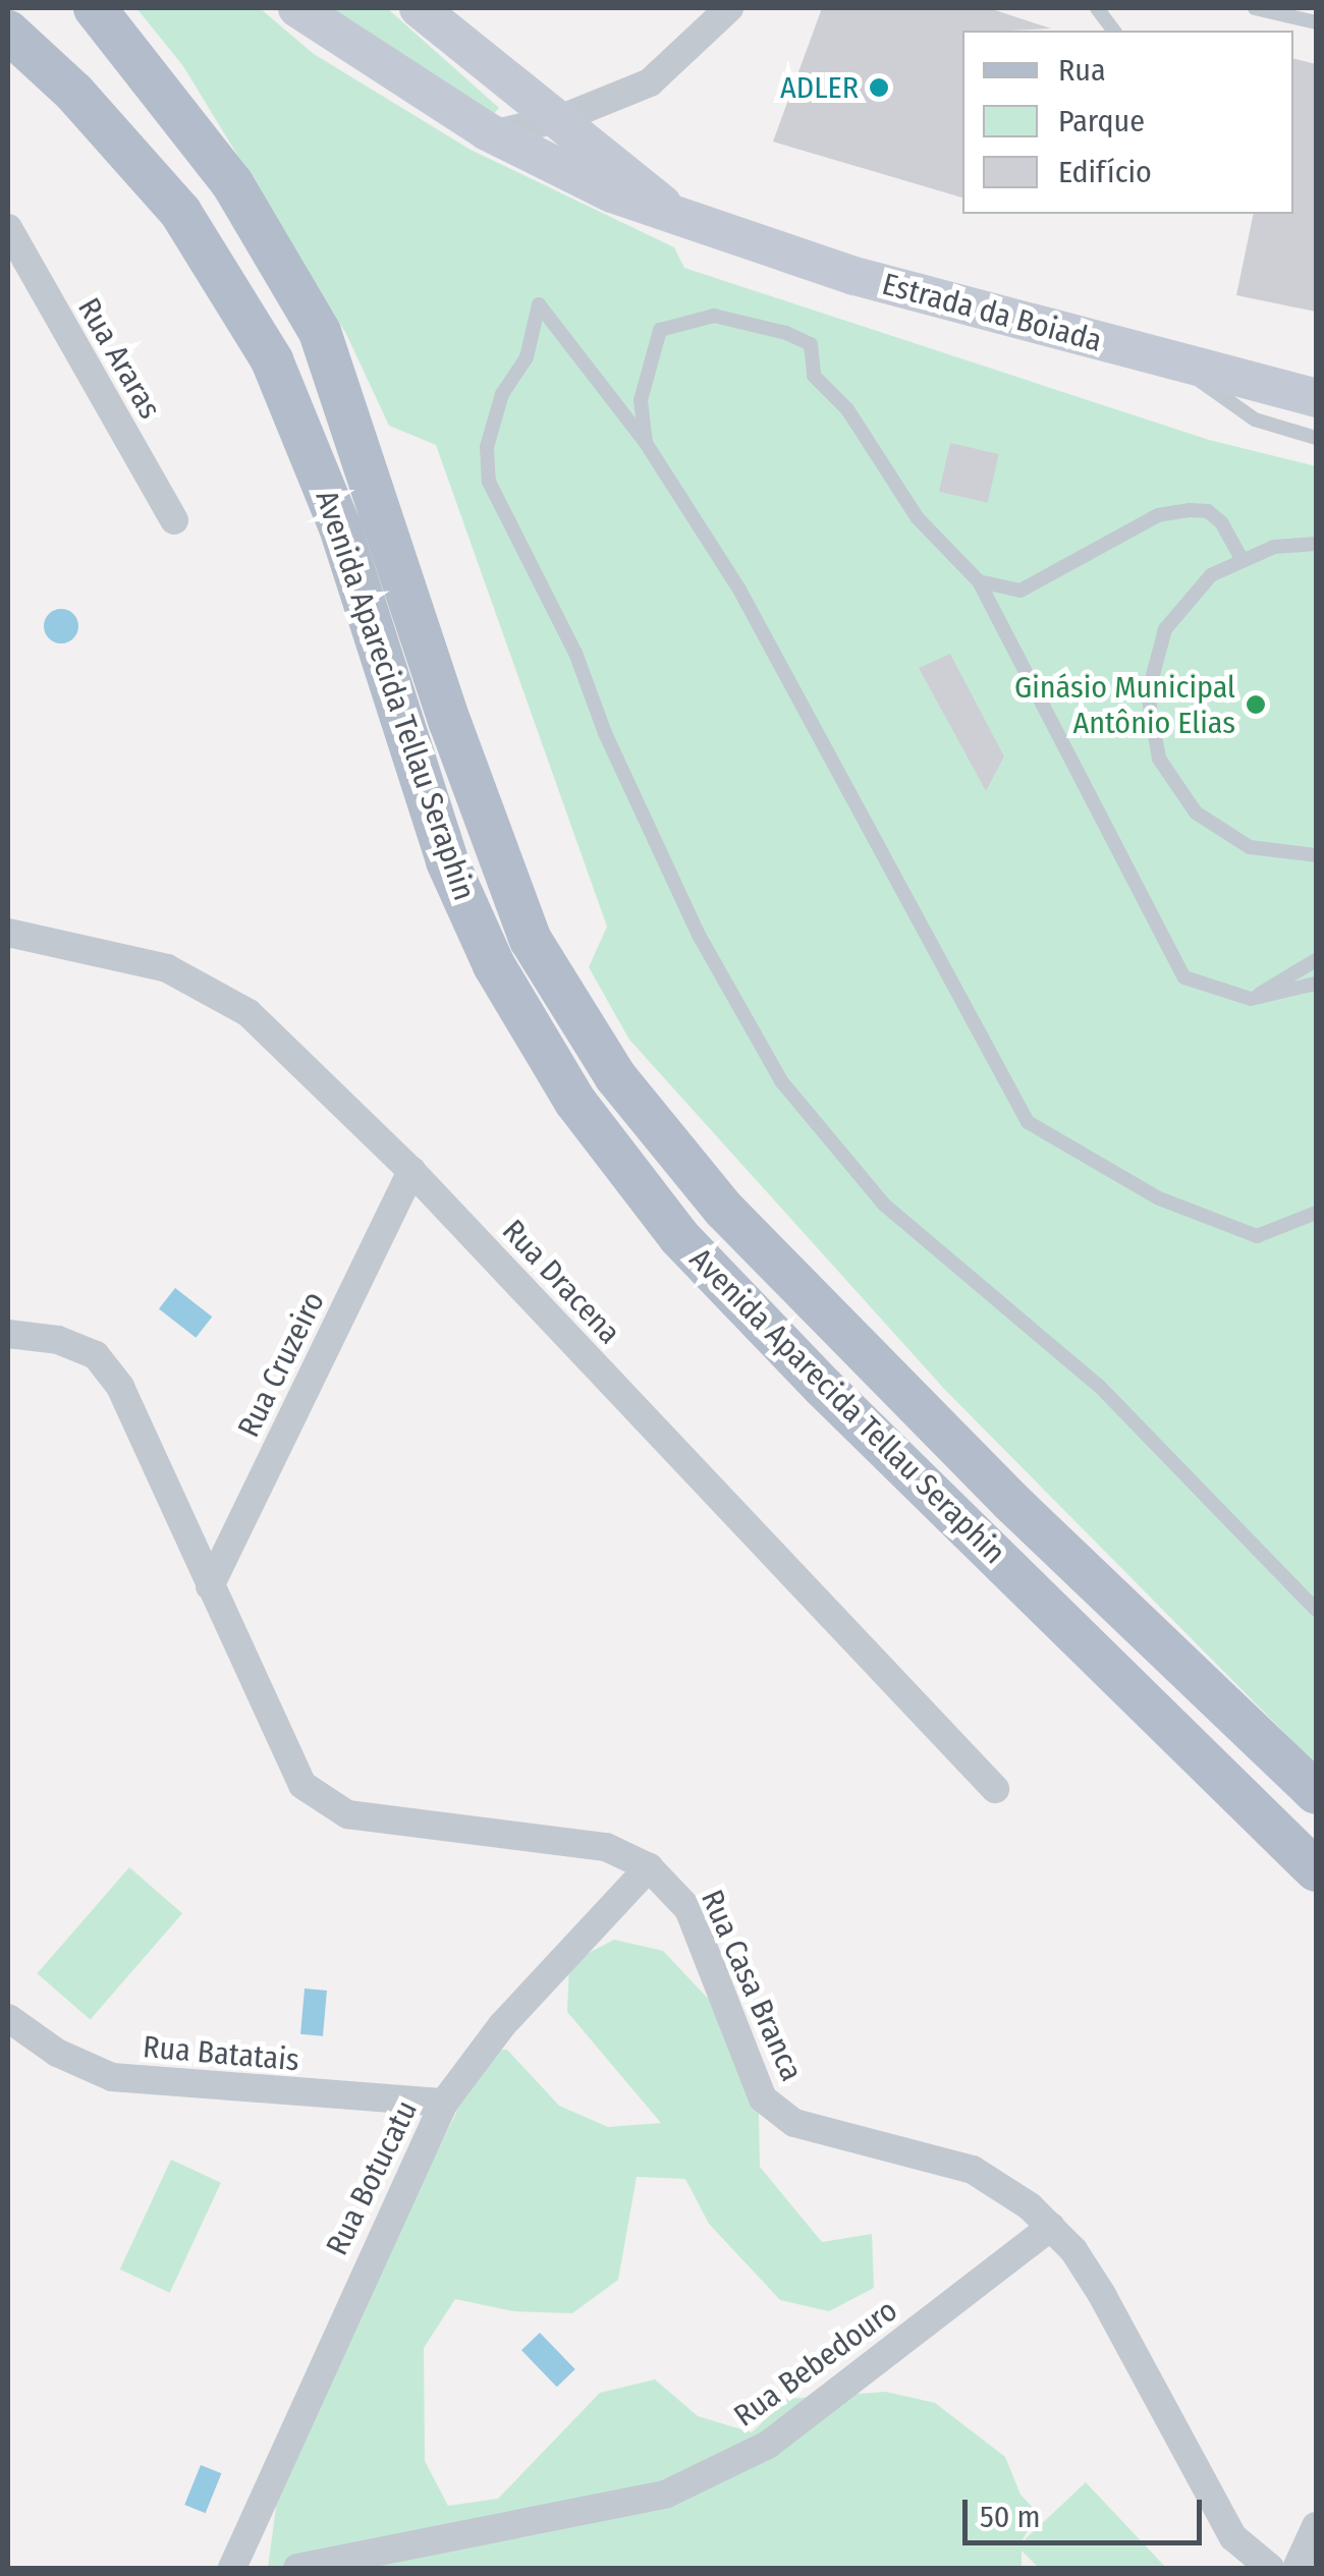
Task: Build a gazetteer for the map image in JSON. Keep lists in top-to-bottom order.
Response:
{
  "streets": {
    "main road": ["Estrada da Boiada", "Avenida Aparecida Tellau Seraphin"],
    "street": [
      "Rua Araras",
      "Rua Dracena",
      "Rua Cruzeiro",
      "Rua Casa Branca",
      "Rua Batatais",
      "Rua Botucatu",
      "Rua Bebedouro"
    ]
  },
  "crossings": [
    ["Rua Dracena", "Rua Cruzeiro"],
    ["Rua Cruzeiro", "Rua Casa Branca"],
    ["Rua Casa Branca", "Rua Botucatu"],
    ["Rua Casa Branca", "Rua Bebedouro"],
    ["Rua Batatais", "Rua Botucatu"]
  ],
  "places": ["ADLER", "Ginásio Municipal Antônio Elias"],
  "legend": ["Rua", "Parque", "Edifício"],
  "scale_bar": "50 m"
}
